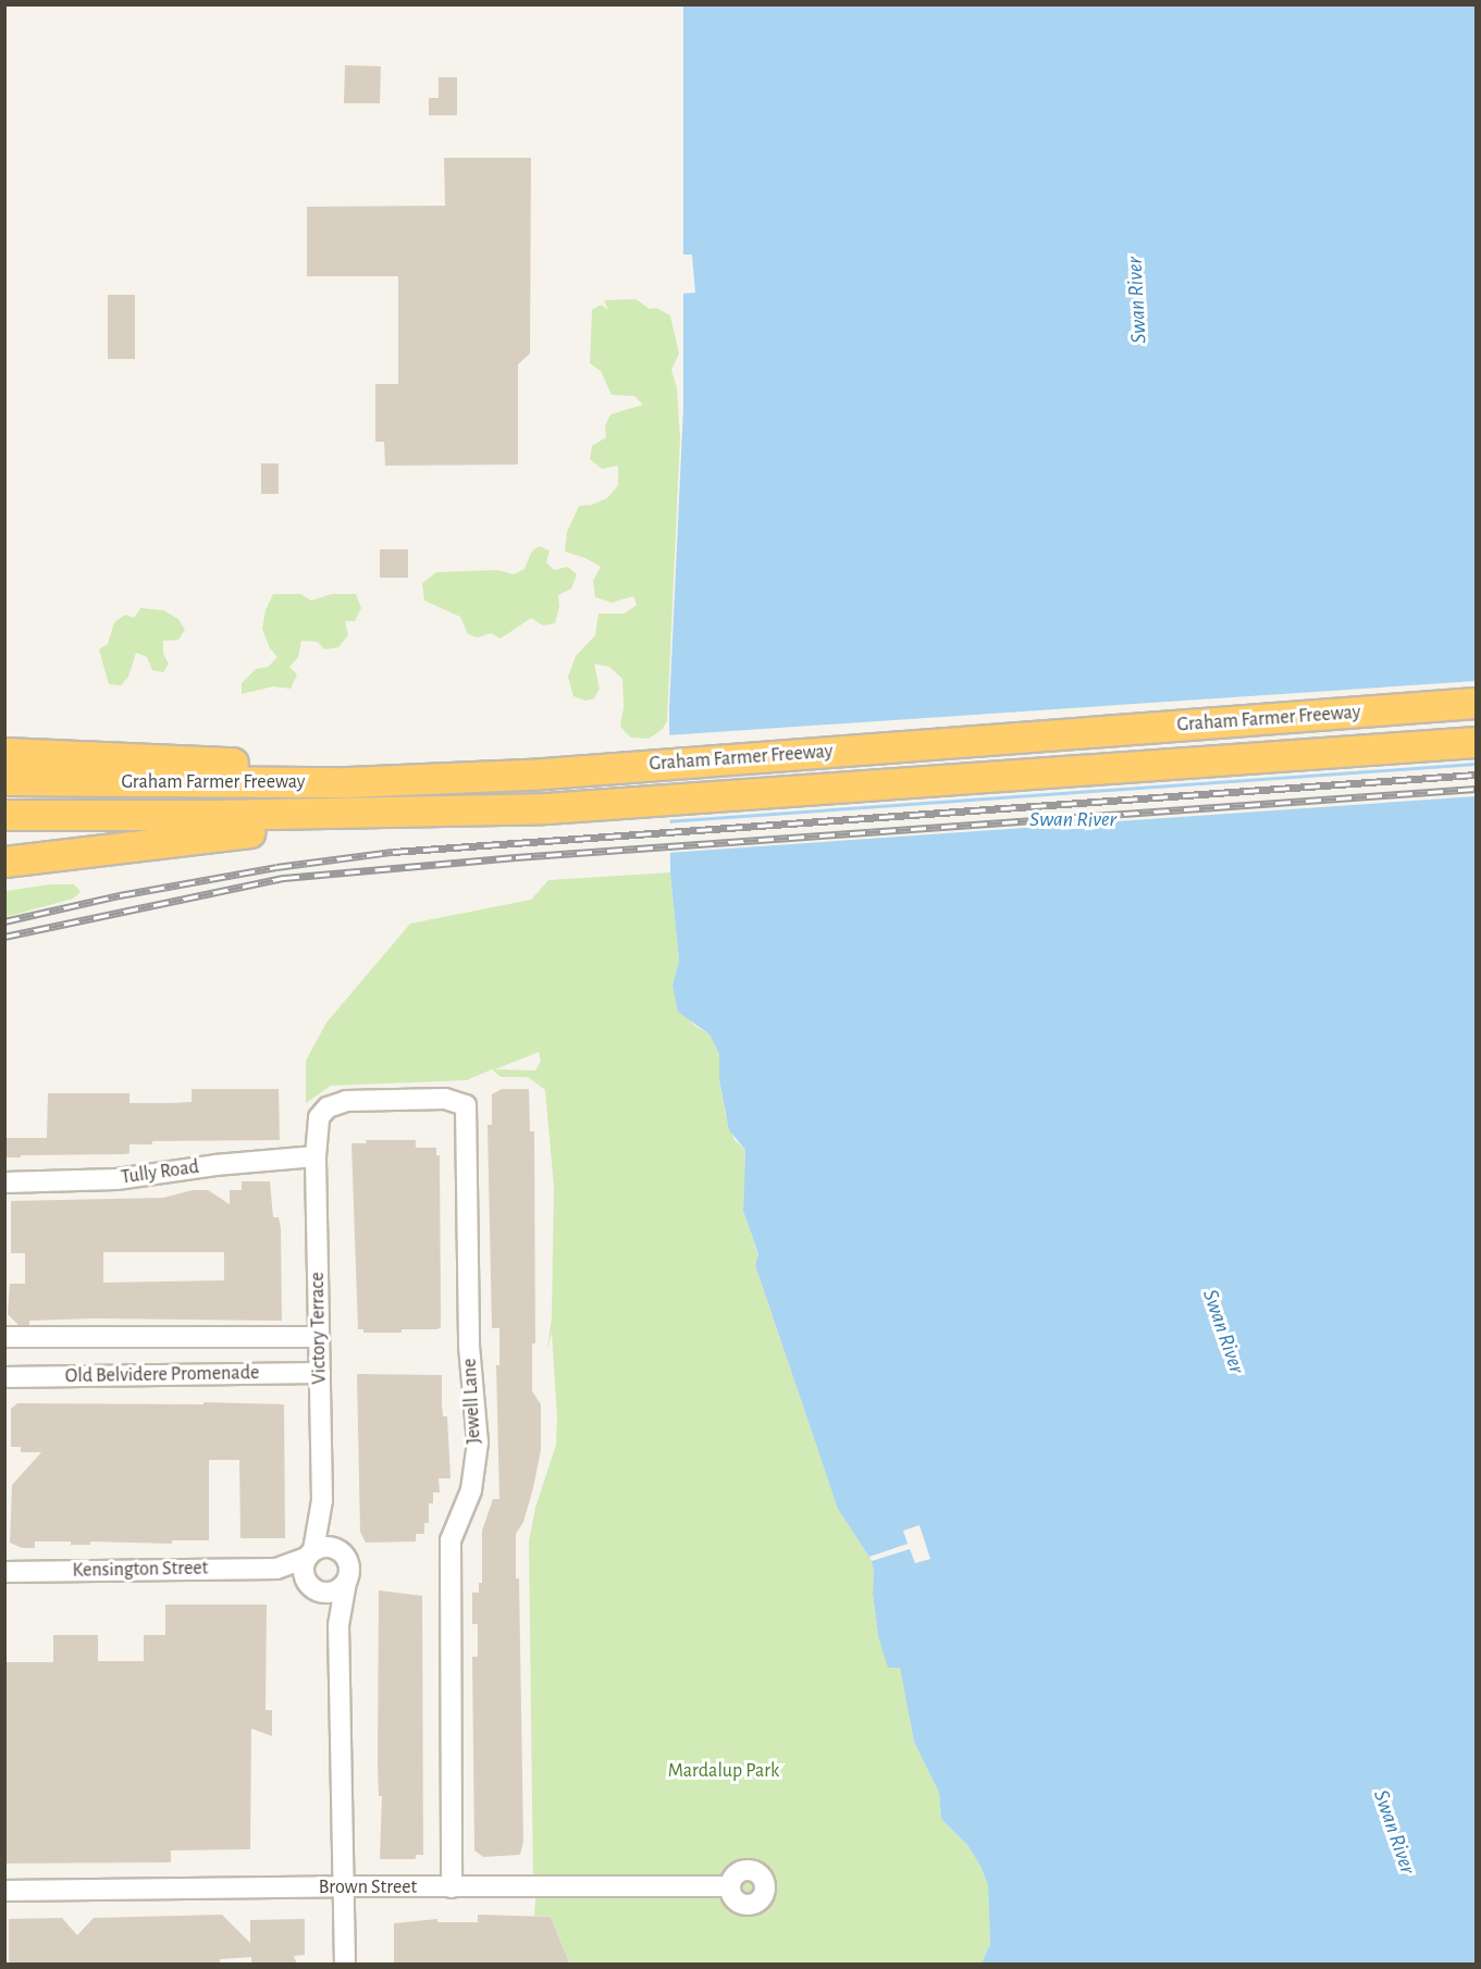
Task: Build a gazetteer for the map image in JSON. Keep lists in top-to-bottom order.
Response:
{
  "streets": {
    "highway": ["Graham Farmer Freeway"],
    "street": [
      "Tully Road",
      "Victory Terrace",
      "Old Belvidere Promenade",
      "Jewell Lane",
      "Kensington Street",
      "Brown Street"
    ]
  },
  "crossings": [
    ["Tully Road", "Victory Terrace"],
    ["Tully Road", "Jewell Lane"],
    ["Victory Terrace", "Old Belvidere Promenade"],
    ["Victory Terrace", "Jewell Lane"],
    ["Victory Terrace", "Kensington Street"],
    ["Jewell Lane", "Brown Street"]
  ],
  "water": ["Swan River"],
  "parks": ["Mardalup Park"]
}
